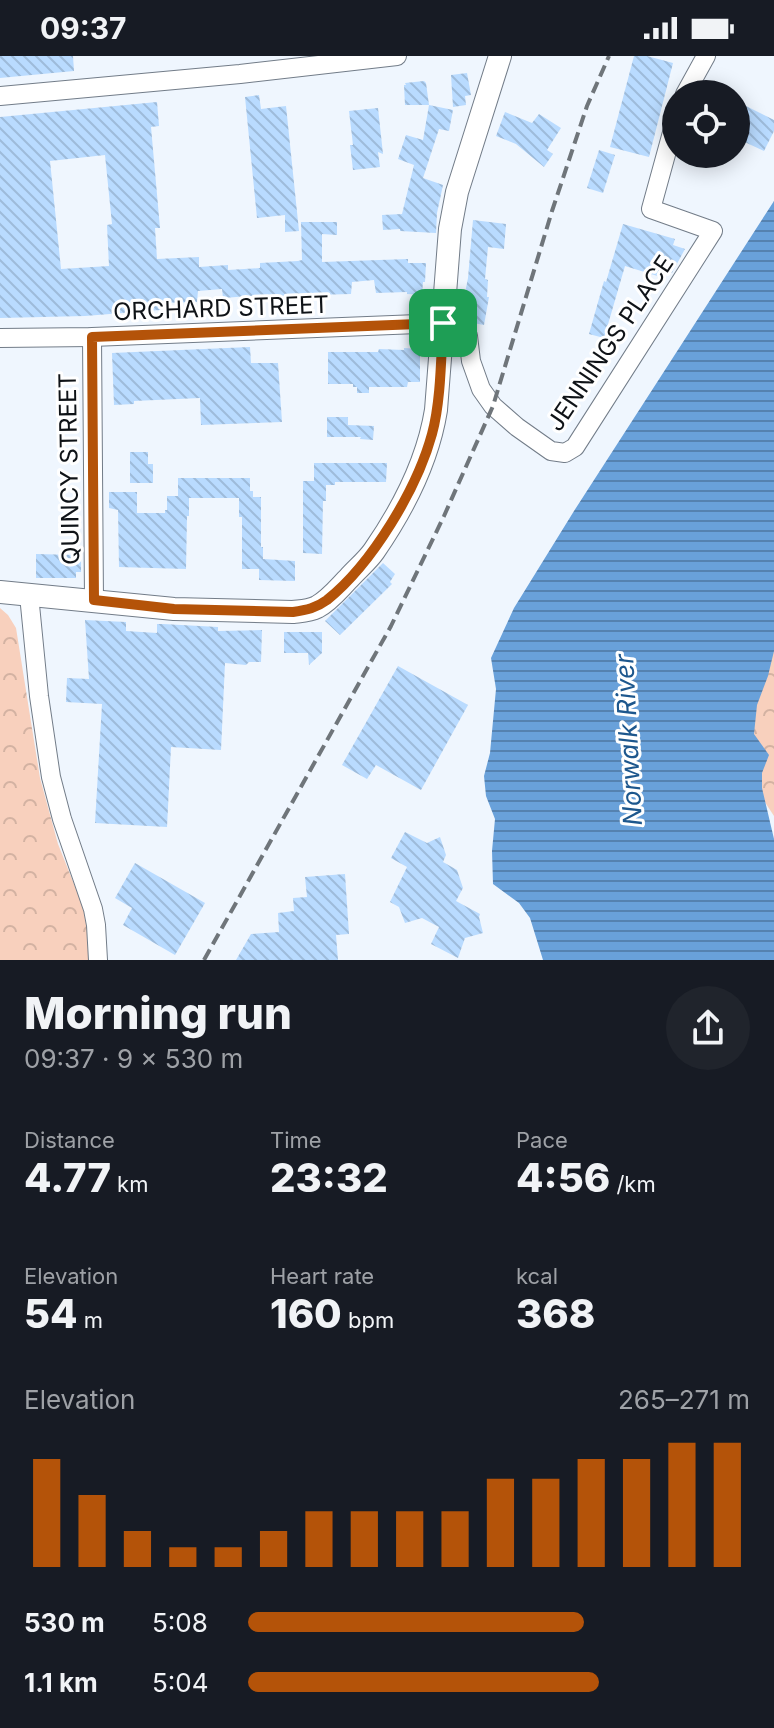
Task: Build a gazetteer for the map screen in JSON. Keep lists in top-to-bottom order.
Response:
{
  "streets": {
    "street": ["ORCHARD STREET", "JENNINGS PLACE", "QUINCY STREET"]
  },
  "crossings": [
    ["ORCHARD STREET", "JENNINGS PLACE"],
    ["ORCHARD STREET", "QUINCY STREET"]
  ],
  "water": ["Norwalk River"],
  "page": {
    "status": "09:37",
    "heading": ["Morning run", "09:37 · 9 × 530 m"],
    "stats": [
      ["Distance", "4.77 km"],
      ["Time", "23:32"],
      ["Pace", "4:56 /km"],
      ["Elevation", "54 m"],
      ["Heart rate", "160 bpm"],
      ["kcal", "368"]
    ],
    "chart": ["Elevation", "265–271 m"],
    "list": [
      {
        "name": "530 m",
        "note": "5:08"
      },
      {
        "name": "1.1 km",
        "note": "5:04"
      }
    ]
  }
}
